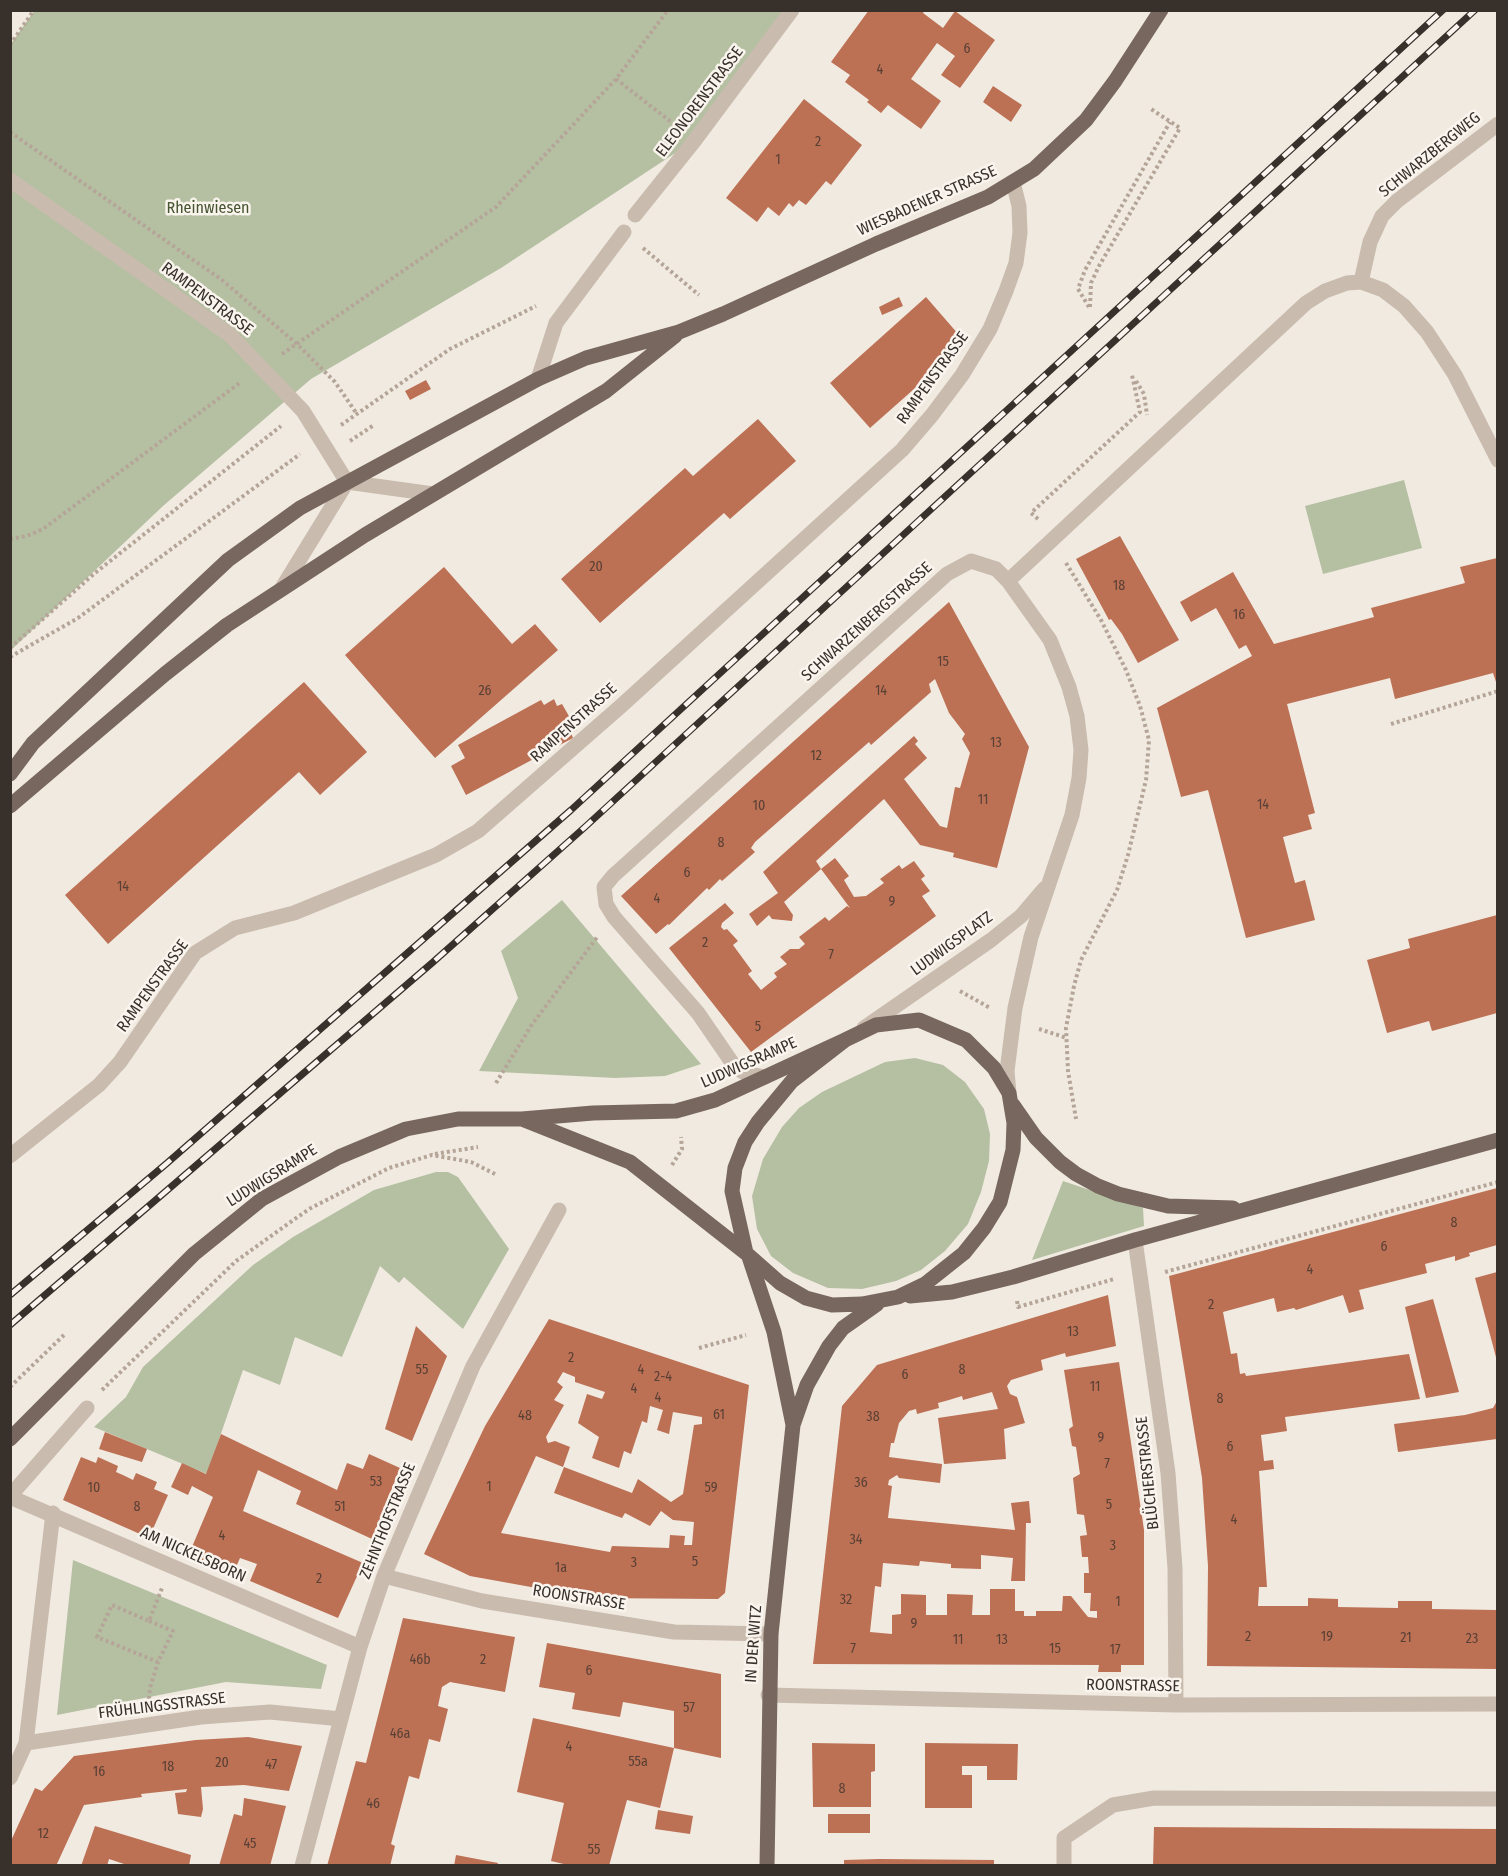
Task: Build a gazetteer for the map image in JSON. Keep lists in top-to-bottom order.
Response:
{
  "streets": {
    "main road": [
      "WIESBADENER STRASSE",
      "LUDWIGSPLATZ",
      "LUDWIGSRAMPE",
      "IN DER WITZ"
    ],
    "street": [
      "ELEONORENSTRASSE",
      "SCHWARZBERGWEG",
      "RAMPENSTRASSE",
      "SCHWARZENBERGSTRASSE",
      "BLÜCHERSTRASSE",
      "ZEHNTHOFSTRASSE",
      "AM NICKELSBORN",
      "ROONSTRASSE",
      "FRÜHLINGSSTRASSE"
    ]
  },
  "crossings": [
    ["WIESBADENER STRASSE", "RAMPENSTRASSE"],
    ["SCHWARZENBERGSTRASSE", "LUDWIGSPLATZ"],
    ["SCHWARZENBERGSTRASSE", "LUDWIGSRAMPE"],
    ["LUDWIGSPLATZ", "LUDWIGSRAMPE"],
    ["LUDWIGSPLATZ", "IN DER WITZ"],
    ["LUDWIGSRAMPE", "IN DER WITZ"],
    ["BLÜCHERSTRASSE", "ROONSTRASSE"],
    ["ZEHNTHOFSTRASSE", "AM NICKELSBORN"],
    ["ZEHNTHOFSTRASSE", "ROONSTRASSE"],
    ["ZEHNTHOFSTRASSE", "FRÜHLINGSSTRASSE"],
    ["ROONSTRASSE", "IN DER WITZ"]
  ],
  "parks": ["Rheinwiesen"],
  "house_numbers": [
    "6",
    "4",
    "2",
    "1",
    "20",
    "18",
    "16",
    "15",
    "26",
    "14",
    "13",
    "12",
    "11",
    "14",
    "10",
    "8",
    "6",
    "14",
    "4",
    "9",
    "2",
    "7",
    "5",
    "8",
    "6",
    "4",
    "2",
    "13",
    "2",
    "55",
    "4",
    "8",
    "6",
    "2-4",
    "11",
    "4",
    "4",
    "8",
    "61",
    "48",
    "38",
    "9",
    "6",
    "7",
    "53",
    "36",
    "1",
    "10",
    "59",
    "5",
    "8",
    "51",
    "4",
    "4",
    "34",
    "3",
    "5",
    "3",
    "1a",
    "2",
    "32",
    "1",
    "9",
    "2",
    "19",
    "21",
    "23",
    "11",
    "13",
    "7",
    "15",
    "17",
    "46b",
    "2",
    "6",
    "57",
    "46a",
    "4",
    "55a",
    "20",
    "47",
    "18",
    "16",
    "8",
    "46",
    "12",
    "45",
    "55"
  ]
}
